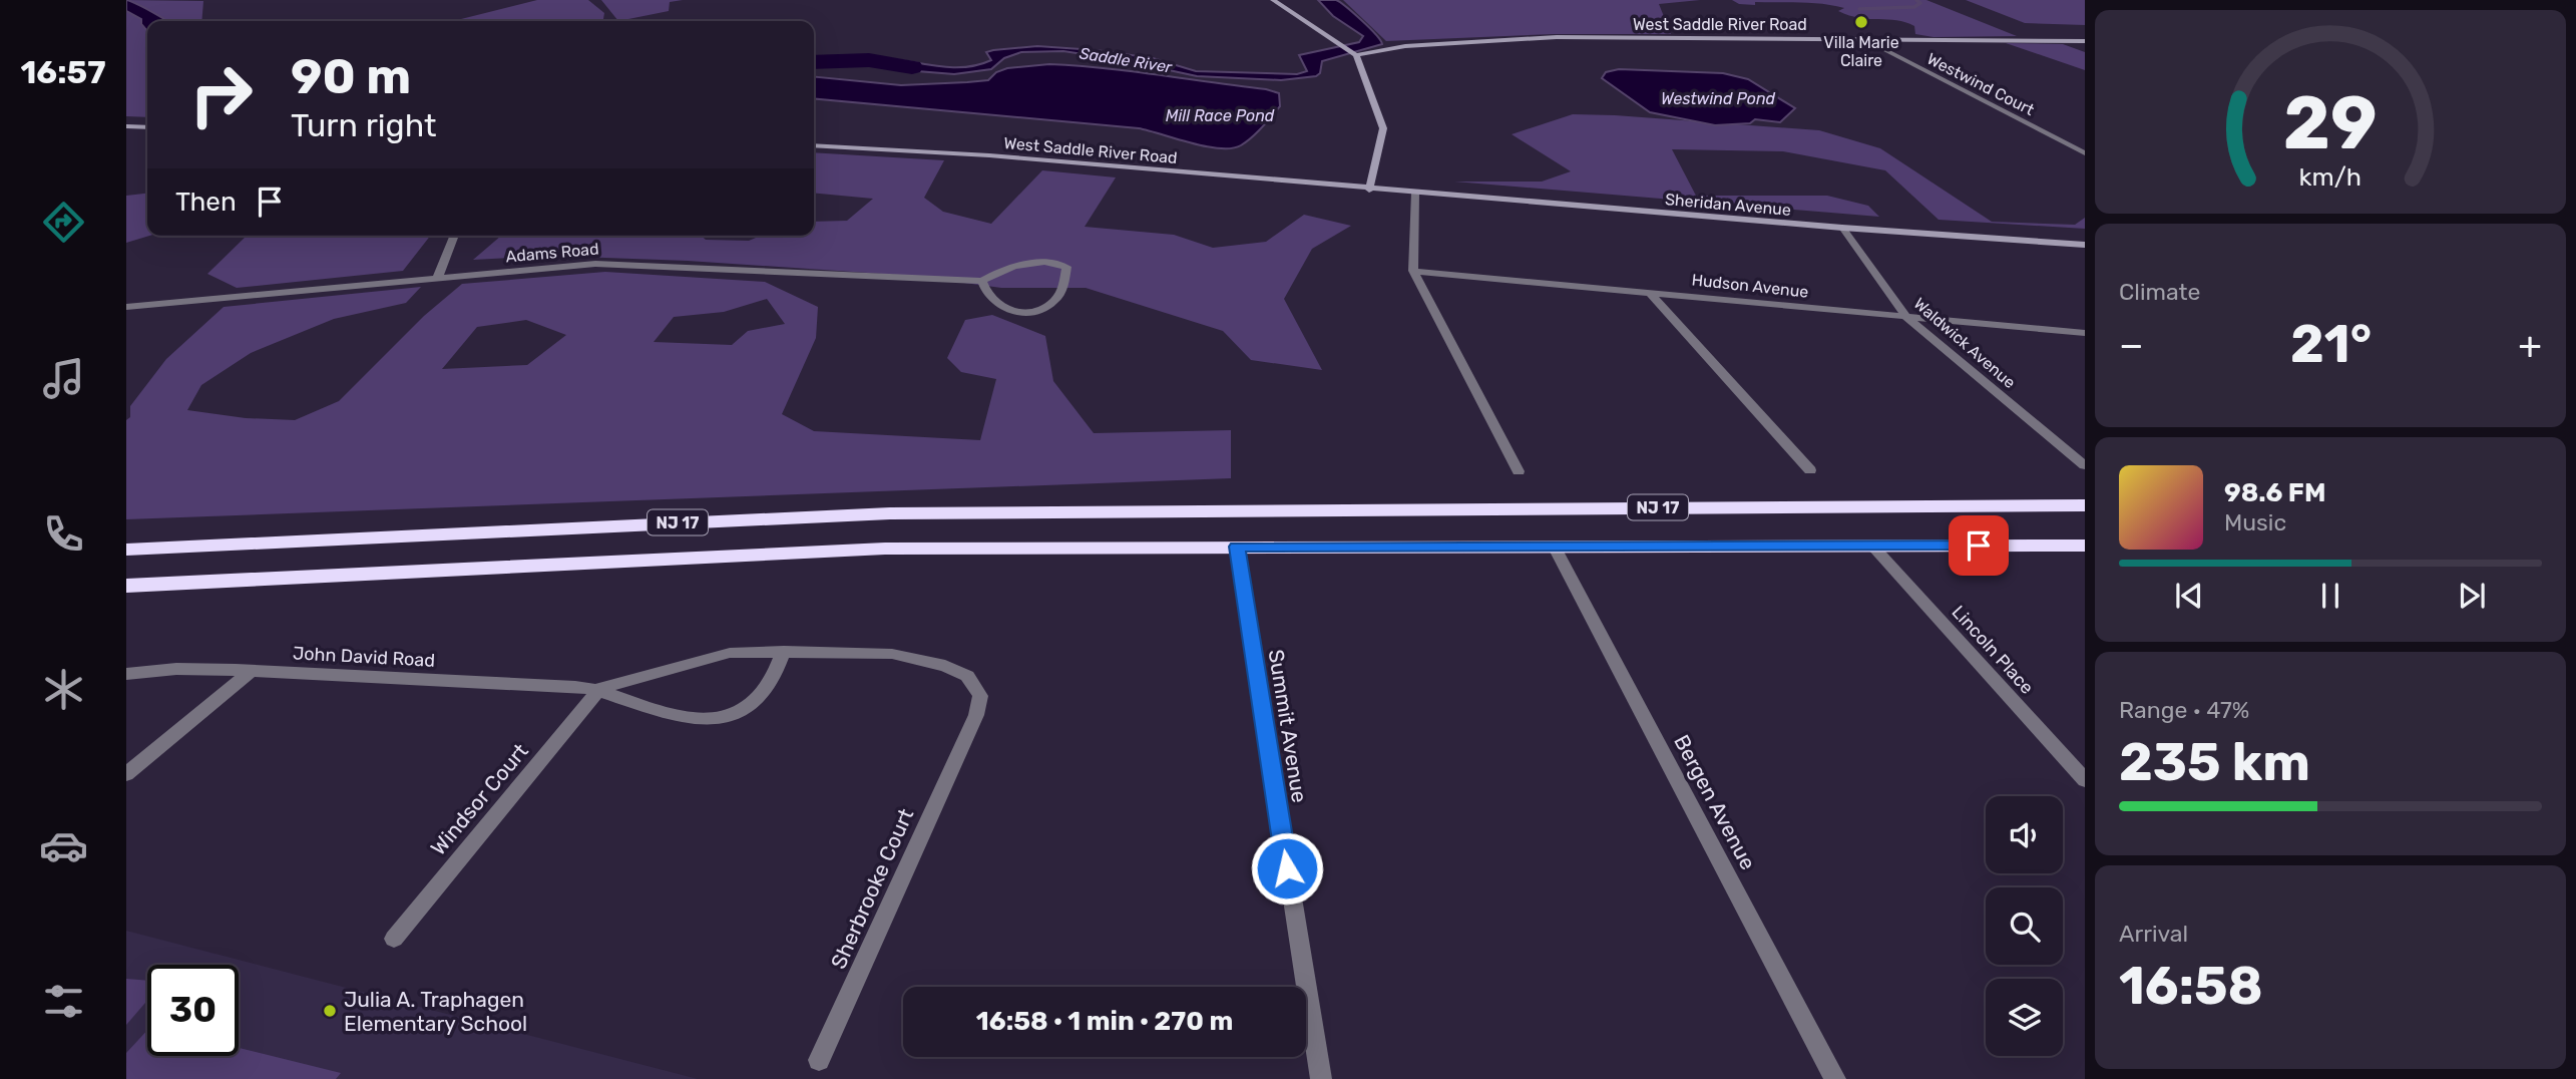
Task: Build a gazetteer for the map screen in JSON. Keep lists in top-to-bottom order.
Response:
{
  "streets": {
    "highway": ["NJ 17"],
    "street": [
      "West Saddle River Road",
      "Westwind Court",
      "Sheridan Avenue",
      "Adams Road",
      "Hudson Avenue",
      "Waldwick Avenue",
      "Lincoln Place",
      "John David Road",
      "Summit Avenue",
      "Windsor Court",
      "Bergen Avenue",
      "Sherbrooke Court"
    ]
  },
  "crossings": [
    ["West Saddle River Road", "Westwind Court"],
    ["West Saddle River Road", "Sheridan Avenue"],
    ["Sheridan Avenue", "Waldwick Avenue"],
    ["Hudson Avenue", "Waldwick Avenue"],
    ["NJ 17", "Lincoln Place"],
    ["NJ 17", "Summit Avenue"],
    ["NJ 17", "Bergen Avenue"],
    ["John David Road", "Windsor Court"],
    ["John David Road", "Sherbrooke Court"]
  ],
  "water": ["Saddle River", "Westwind Pond", "Mill Race Pond"],
  "places": ["Villa Marie Claire", "Julia A. Traphagen Elementary School"],
  "page": {
    "tabs": "16:57",
    "turn": ["90 m", "Turn right"],
    "then": "Then",
    "tile": [
      "Climate",
      ["Range · 47%", "235 km"],
      ["Arrival", "16:58"]
    ],
    "heat": ["−", "21°", "+"],
    "song": ["98.6 FM", "Music"],
    "limit": "30",
    "trip": "16:58 · 1 min · 270 m",
    "gauge": ["29", "km/h"]
  }
}
